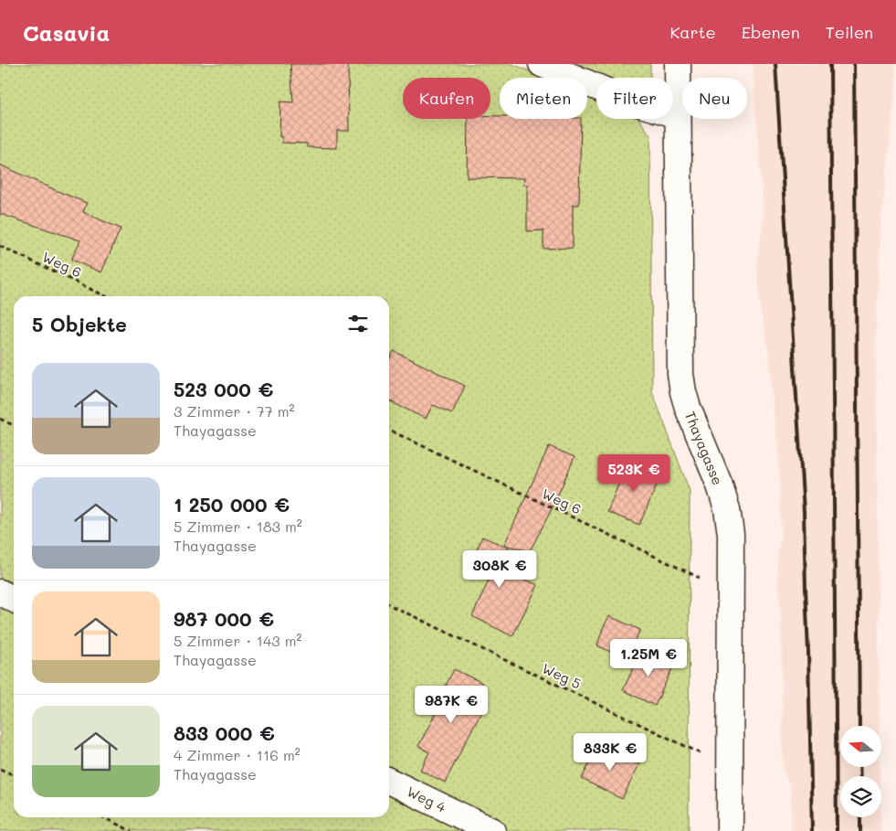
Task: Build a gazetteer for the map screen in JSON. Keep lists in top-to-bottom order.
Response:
{
  "streets": {
    "street": ["Thayagasse", "Weg 4"],
    "path": ["Weg 6", "Weg 5"]
  },
  "crossings": [
    ["Weg 6", "Thayagasse"],
    ["Thayagasse", "Weg 5"]
  ],
  "north": "left",
  "page": {
    "header": "Casavia",
    "nav": ["Karte", "Ebenen", "Teilen"],
    "chip": [
      "Kaufen",
      "Mieten",
      "Filter",
      "Neu"
    ],
    "heading": "5 Objekte",
    "list": [
      {
        "name": "523 000 €",
        "note": "3 Zimmer · 77 m² · Thayagasse"
      },
      {
        "name": "1 250 000 €",
        "note": "5 Zimmer · 183 m² · Thayagasse"
      },
      {
        "name": "987 000 €",
        "note": "5 Zimmer · 143 m² · Thayagasse"
      },
      {
        "name": "833 000 €",
        "note": "4 Zimmer · 116 m² · Thayagasse"
      }
    ],
    "price": [
      "523K €",
      "308K €",
      "1.25M €",
      "987K €",
      "833K €"
    ]
  }
}
